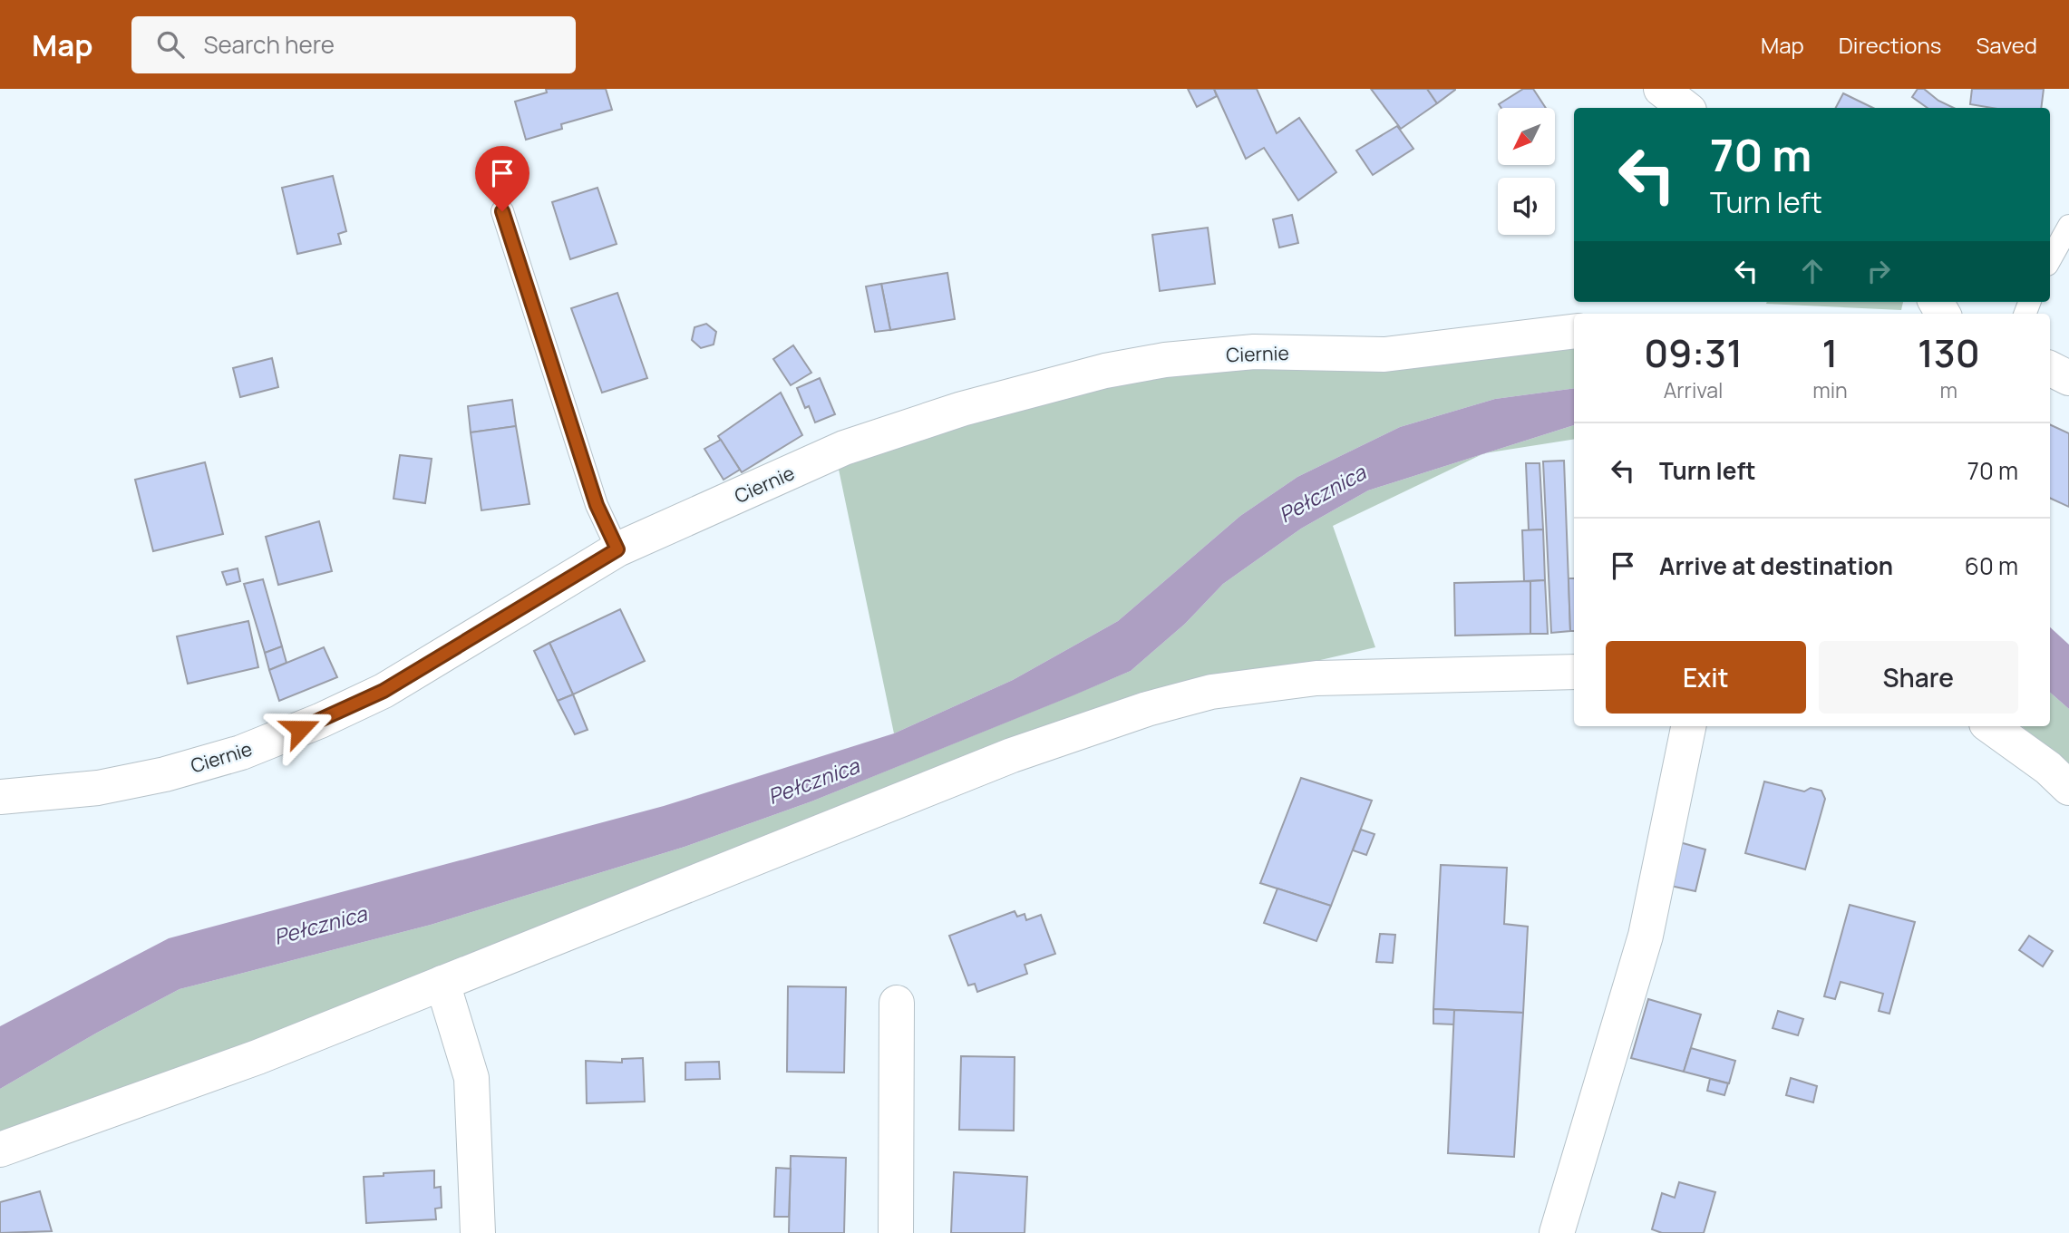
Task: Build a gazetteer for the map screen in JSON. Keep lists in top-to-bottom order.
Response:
{
  "streets": {
    "street": ["Ciernie"]
  },
  "water": ["Pełcznica"],
  "north": "bottom left",
  "page": {
    "header": "Map",
    "search": "Search here",
    "nav": ["Map", "Directions", "Saved"],
    "turn": ["70 m", "Turn left"],
    "eta": [
      "09:31",
      "Arrival",
      "1",
      "min",
      "130",
      "m"
    ],
    "list": [
      {
        "name": "Turn left",
        "value": "70 m"
      },
      {
        "name": "Arrive at destination",
        "value": "60 m"
      }
    ],
    "buttons": ["Exit", "Share"]
  }
}
